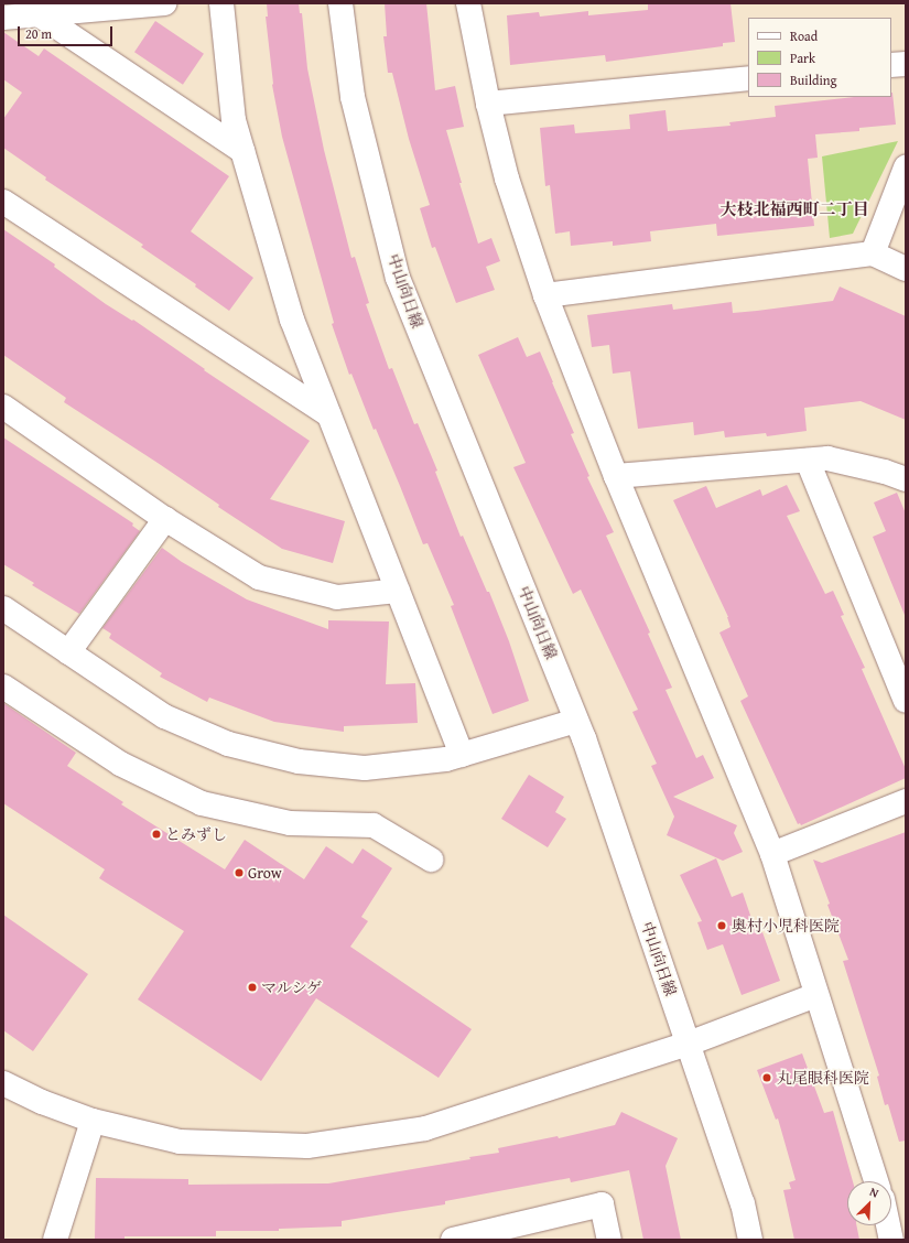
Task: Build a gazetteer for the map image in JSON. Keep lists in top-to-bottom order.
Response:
{
  "streets": {
    "street": ["中山向日線"]
  },
  "districts": ["大枝北福西町二丁目"],
  "places": [
    "とみずし",
    "Grow",
    "奥村小児科医院",
    "マルシゲ",
    "丸尾眼科医院"
  ],
  "legend": ["Road", "Park", "Building"],
  "scale_bar": "20 m",
  "north": "top right"
}
